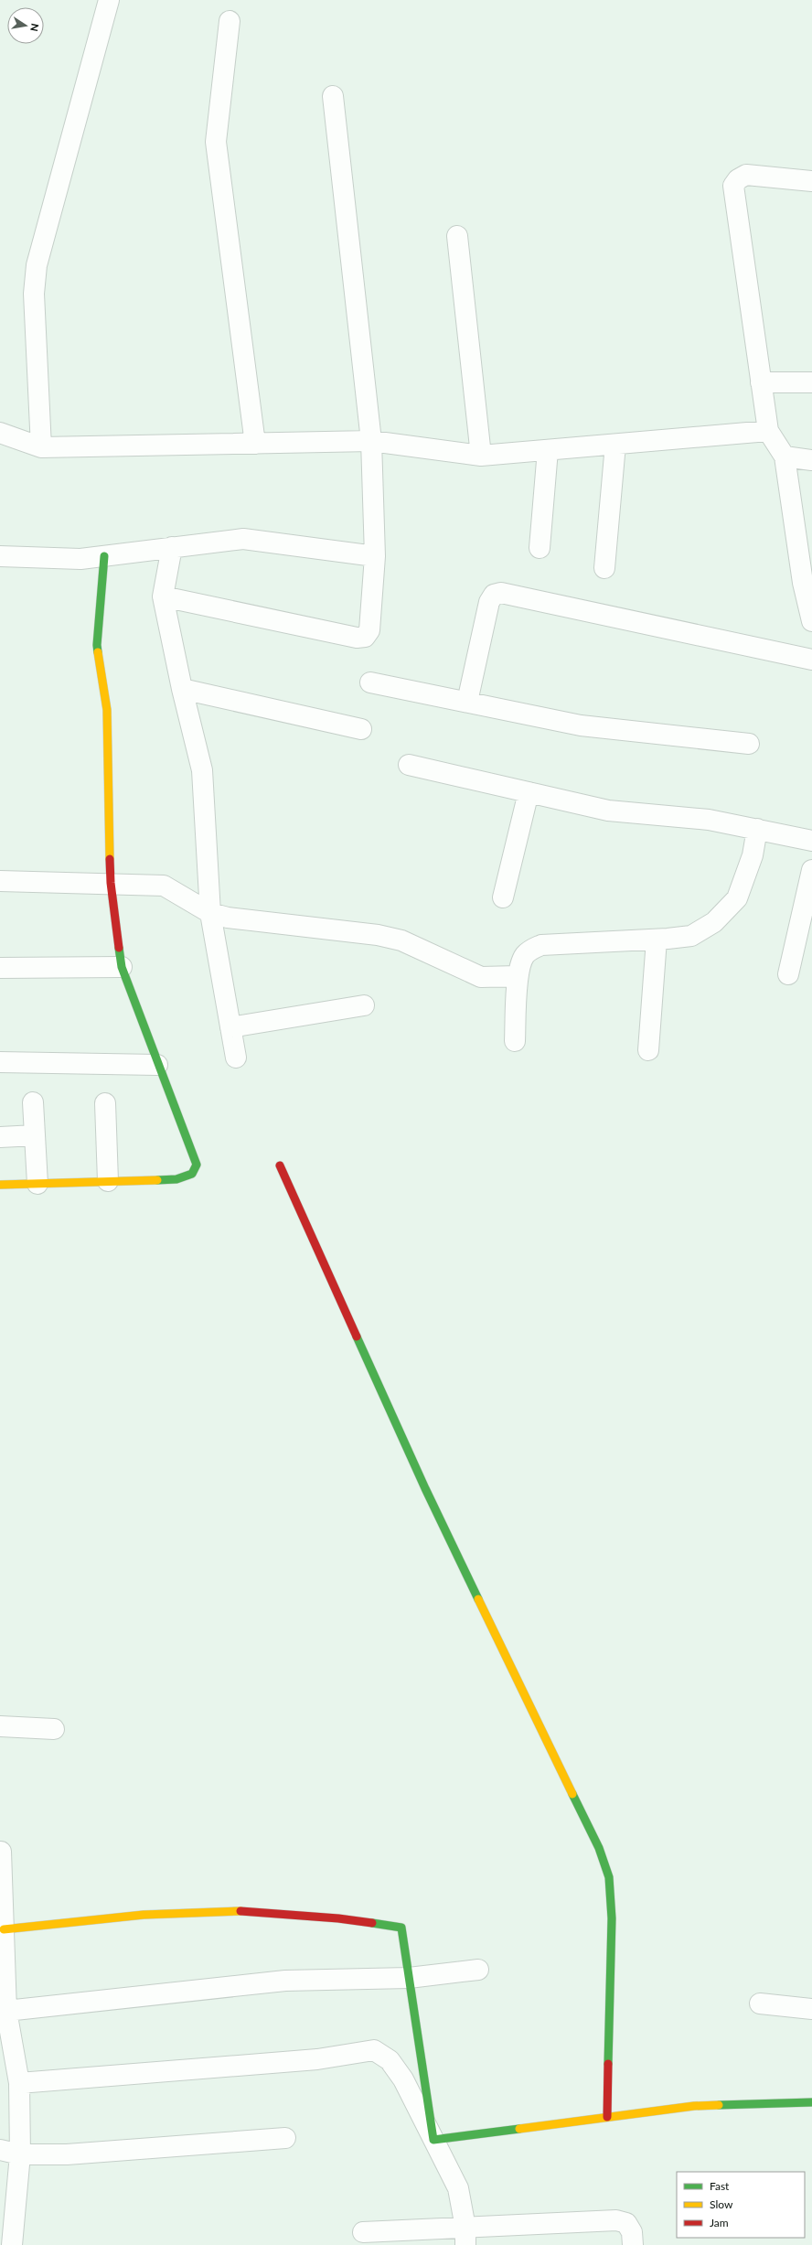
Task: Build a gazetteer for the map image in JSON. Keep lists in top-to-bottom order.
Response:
{
  "legend": ["Fast", "Slow", "Jam"],
  "north": "right"
}
